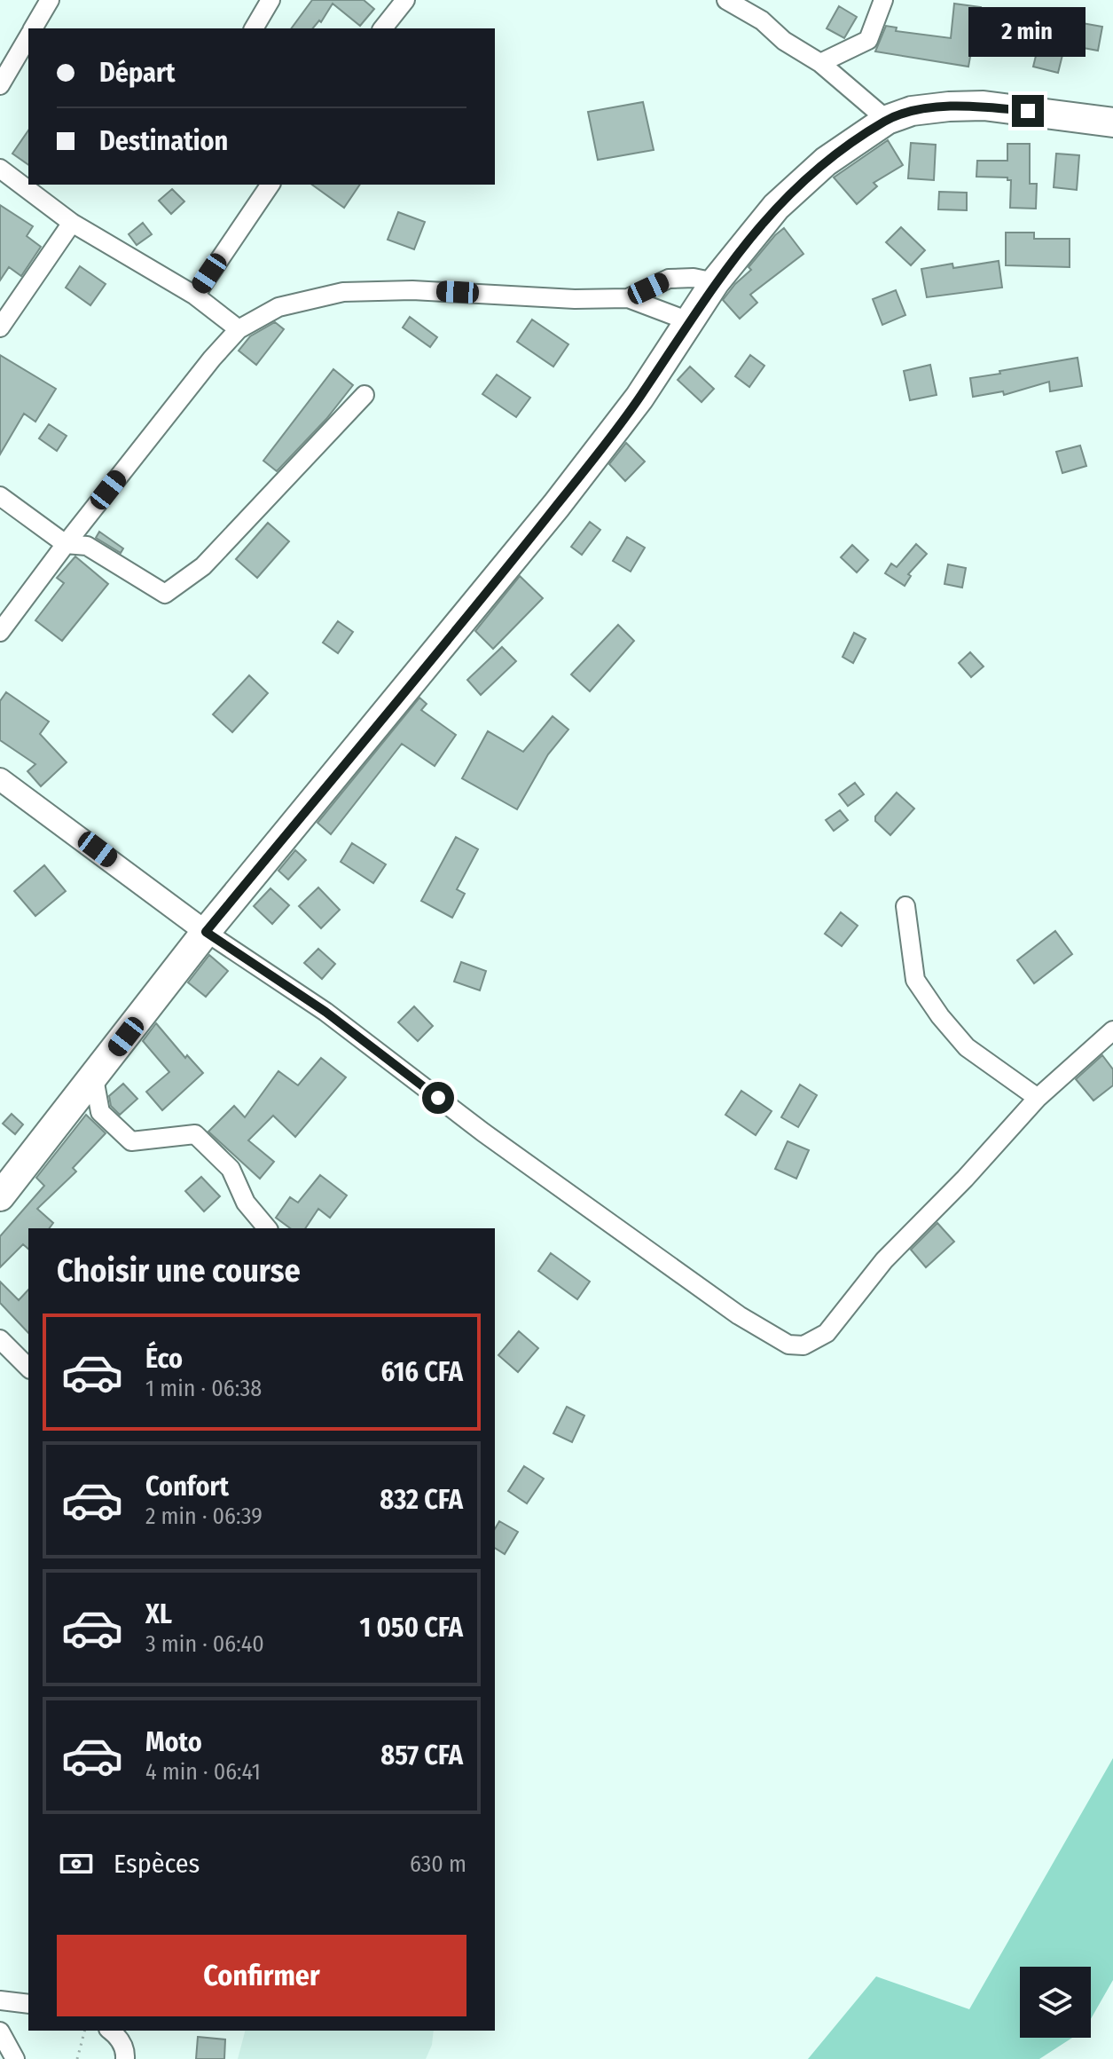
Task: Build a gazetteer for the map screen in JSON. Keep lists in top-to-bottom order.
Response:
{
  "page": {
    "bubble": "2 min",
    "banner": ["Départ", "Destination"],
    "heading": "Choisir une course",
    "list": [
      {
        "name": "Éco",
        "note": "1 min · 06:38",
        "value": "616 CFA"
      },
      {
        "name": "Confort",
        "note": "2 min · 06:39",
        "value": "832 CFA"
      },
      {
        "name": "XL",
        "note": "3 min · 06:40",
        "value": "1 050 CFA"
      },
      {
        "name": "Moto",
        "note": "4 min · 06:41",
        "value": "857 CFA"
      }
    ],
    "pay": ["Espèces", "630 m"],
    "buttons": "Confirmer"
  }
}
